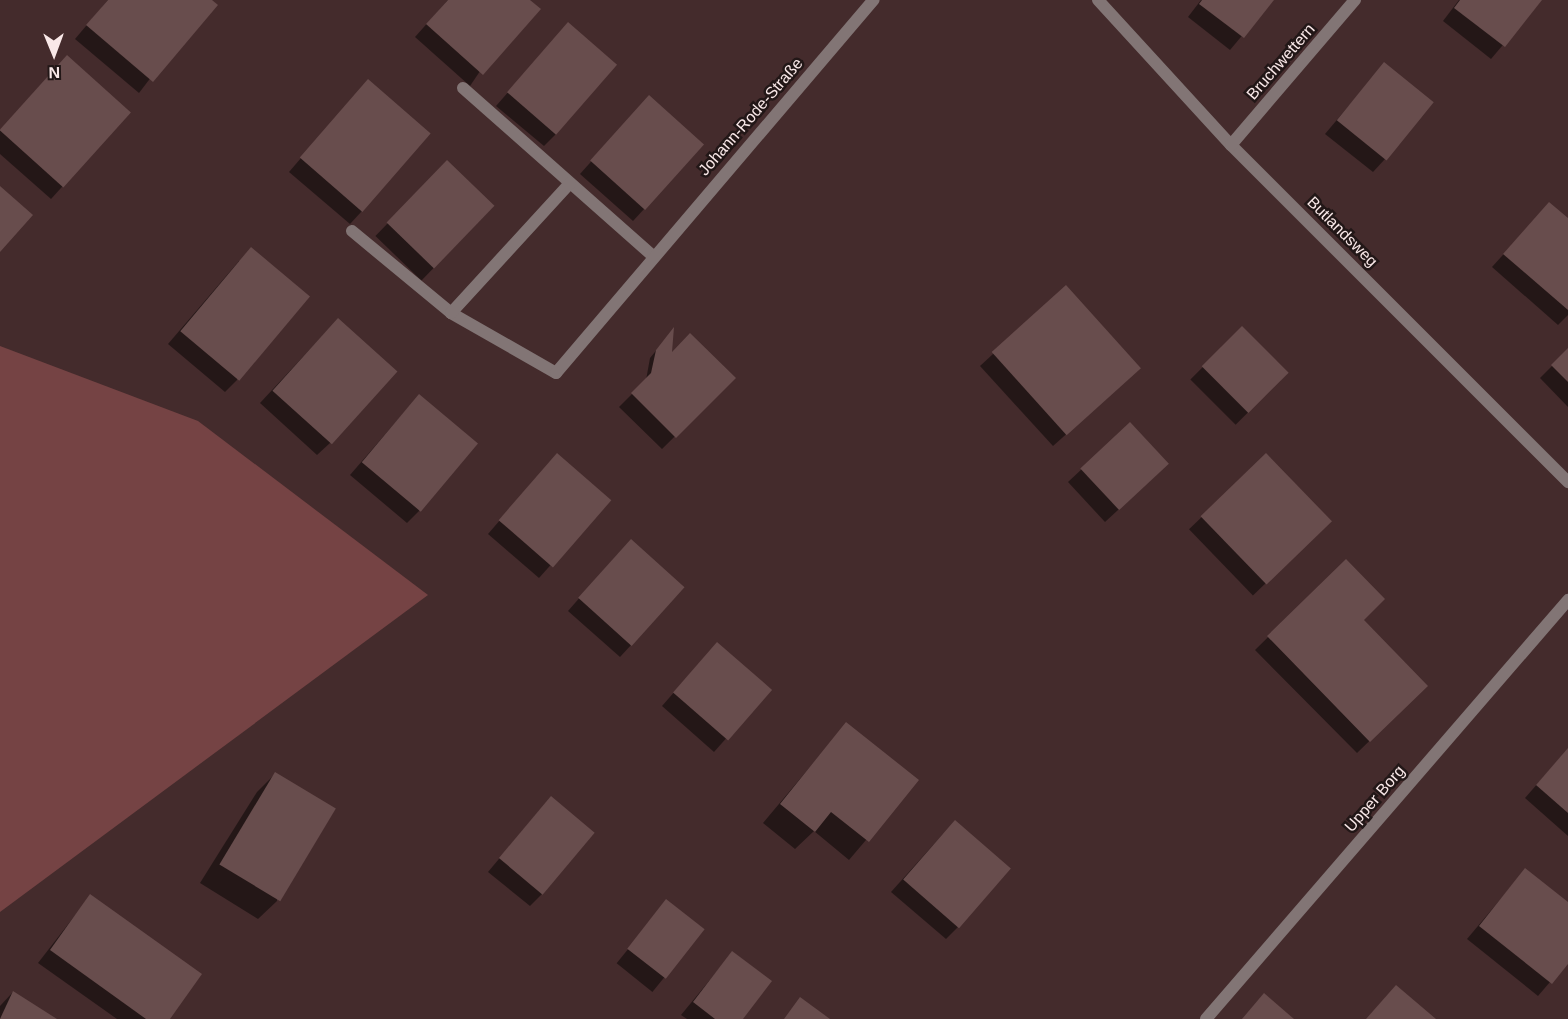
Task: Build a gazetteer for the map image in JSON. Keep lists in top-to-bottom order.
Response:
{
  "streets": {
    "street": [
      "Bruchwettern",
      "Johann-Rode-Straße",
      "Butlandsweg",
      "Upper Borg"
    ]
  },
  "crossings": [
    ["Bruchwettern", "Butlandsweg"]
  ],
  "north": "bottom"
}
